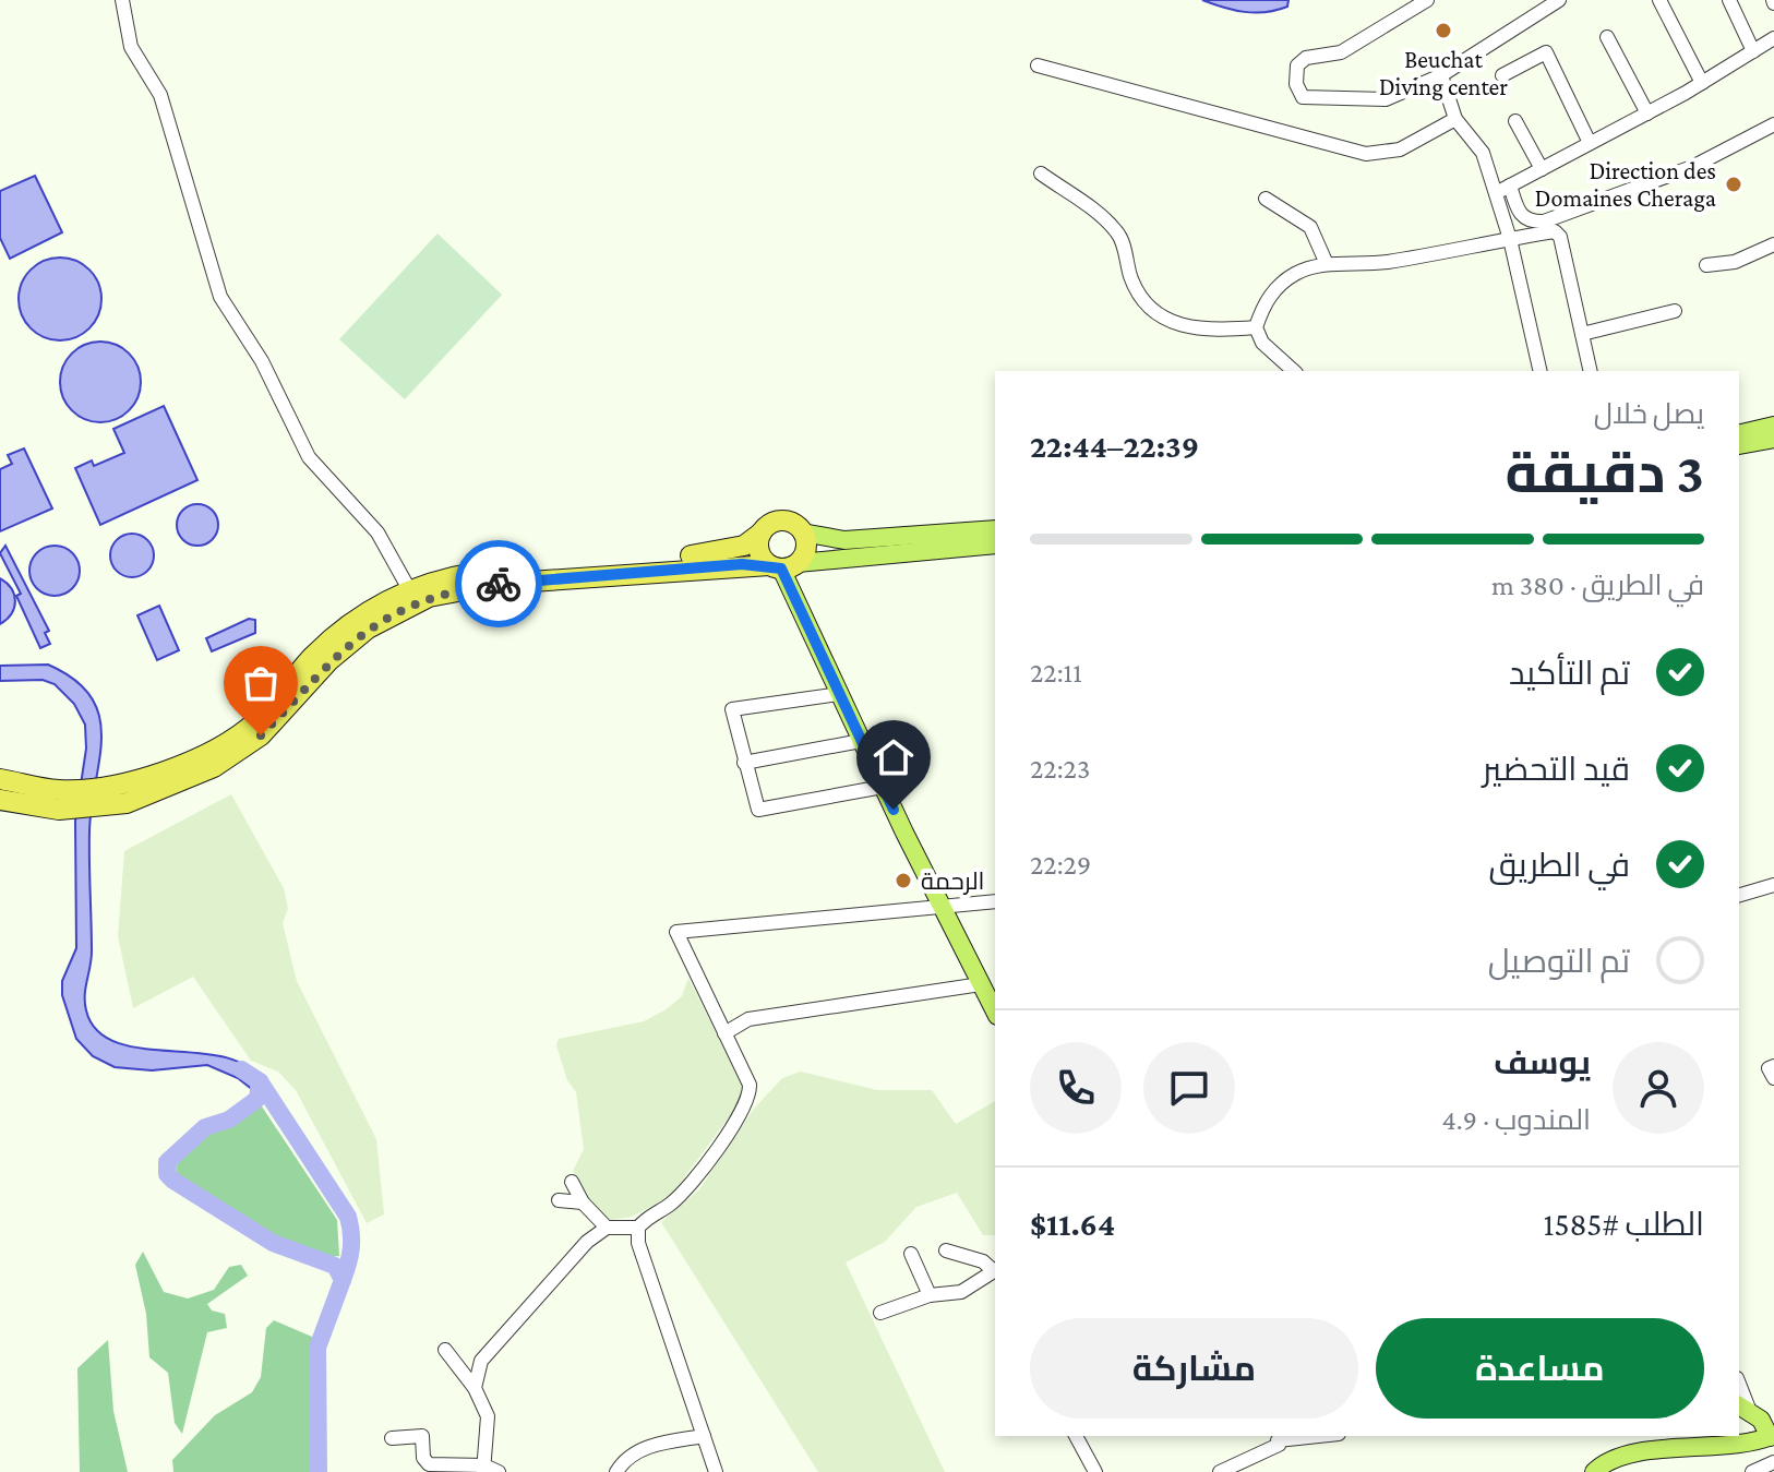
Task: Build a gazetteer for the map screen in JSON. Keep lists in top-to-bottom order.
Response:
{
  "places": ["Beuchat Diving center", "Direction des Domaines Cheraga", "الرحمة"],
  "page": {
    "heading": ["3 دقيقة", "يصل خلال", "22:39–22:44"],
    "panel": [
      "يوسف",
      "المندوب · 4.9",
      "الطلب #1585",
      "$11.64"
    ],
    "bar": "في الطريق · 380 m",
    "list": [
      ["تم التأكيد", "22:11"],
      ["قيد التحضير", "22:23"],
      ["في الطريق", "22:29"],
      "تم التوصيل"
    ],
    "buttons": ["مساعدة", "مشاركة"]
  }
}
